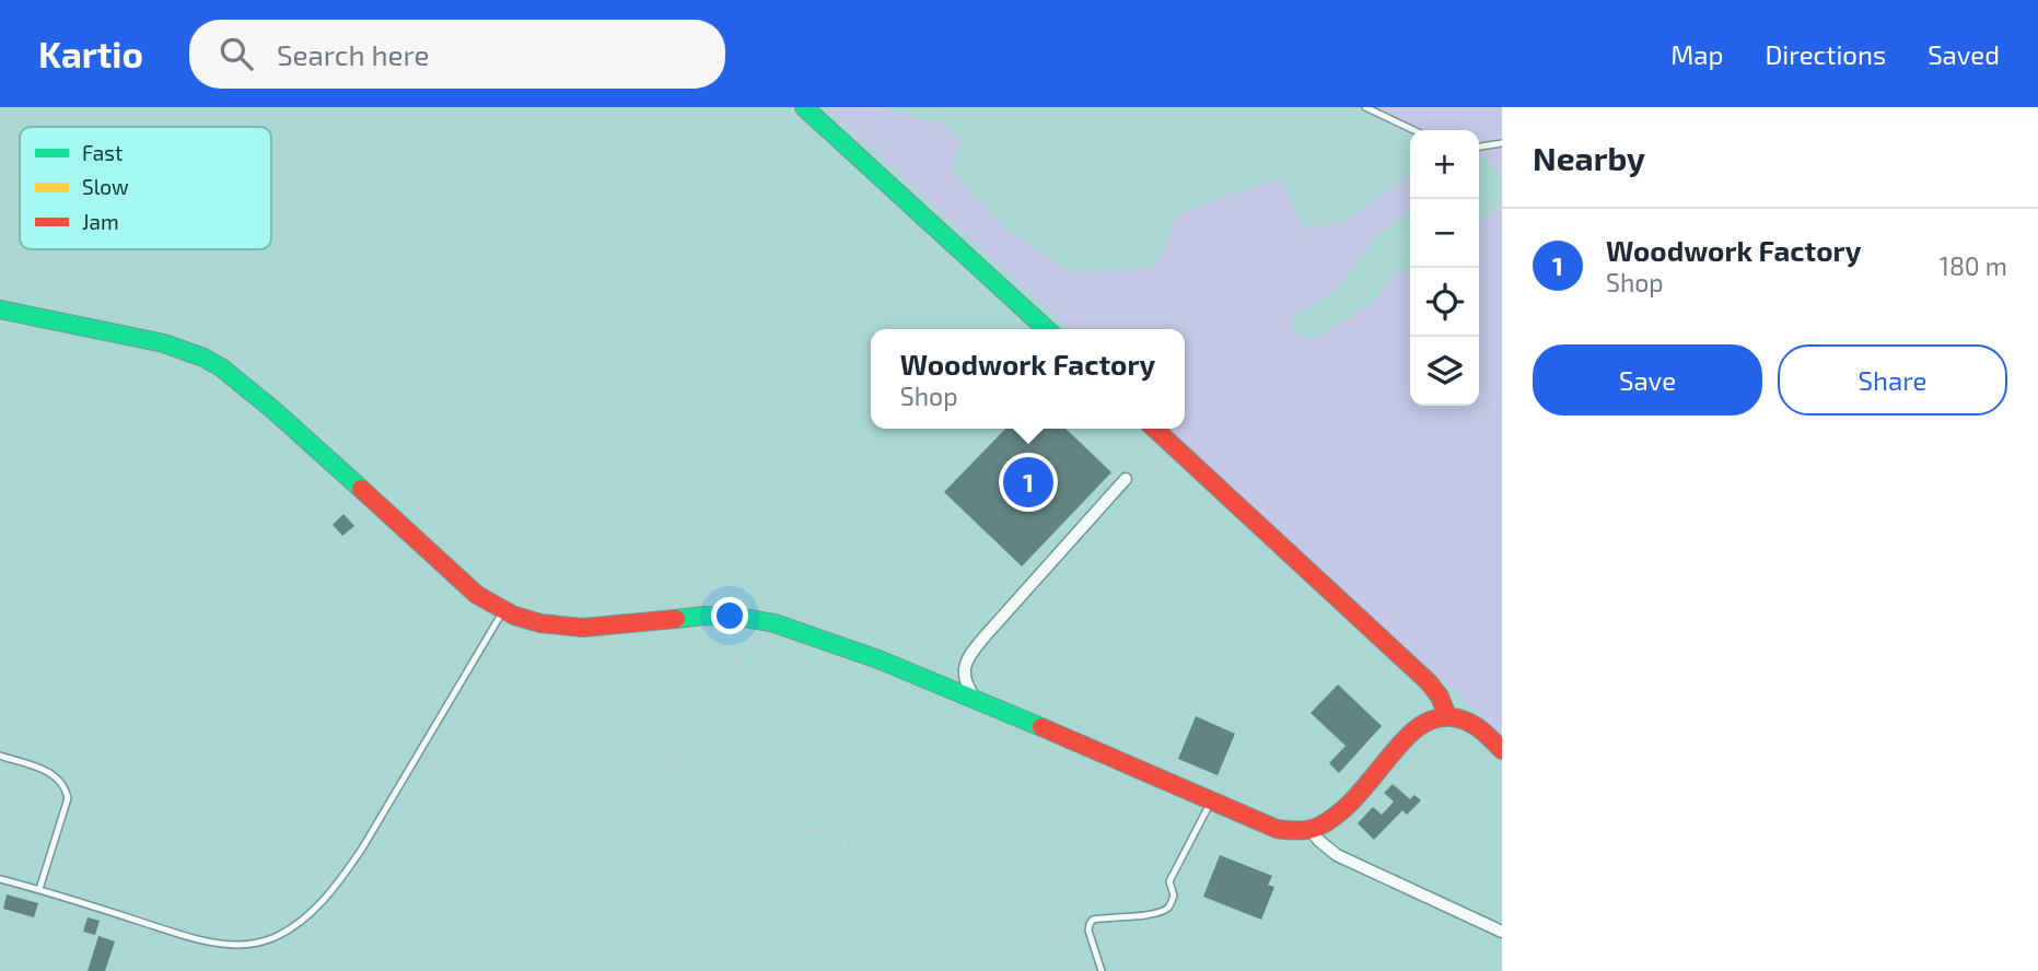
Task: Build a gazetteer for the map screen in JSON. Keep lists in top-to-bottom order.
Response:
{
  "legend": ["Fast", "Slow", "Jam"],
  "page": {
    "header": "Kartio",
    "search": "Search here",
    "nav": ["Map", "Directions", "Saved"],
    "heading": "Nearby",
    "map_buttons": ["+", "−"],
    "list": [
      {
        "mark": "1",
        "name": "Woodwork Factory",
        "note": "Shop",
        "value": "180 m"
      }
    ],
    "buttons": ["Save", "Share"],
    "popup": ["Woodwork Factory", "Shop"],
    "pins": "1"
  }
}
